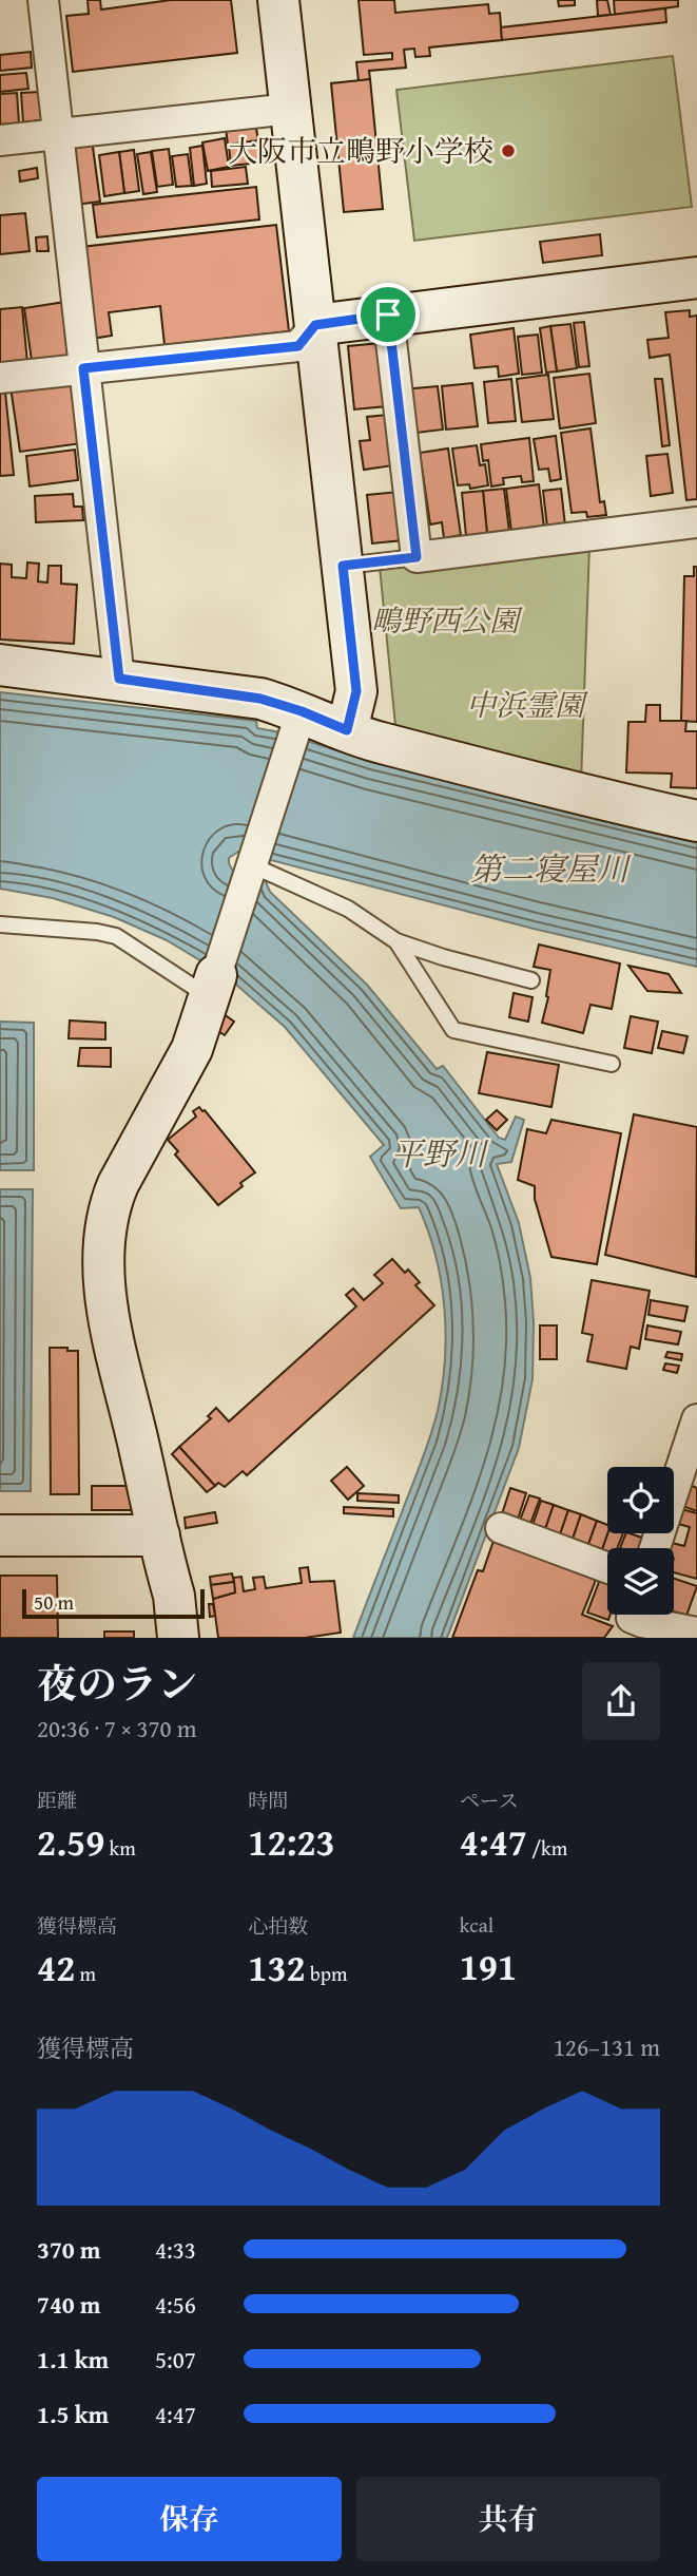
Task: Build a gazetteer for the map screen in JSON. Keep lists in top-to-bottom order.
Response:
{
  "water": ["第二寝屋川", "平野川"],
  "parks": ["鴫野西公園", "中浜霊園"],
  "places": ["大阪市立鴫野小学校"],
  "scale_bar": "50 m",
  "page": {
    "scale": "50 m",
    "heading": ["夜のラン", "20:36 · 7 × 370 m"],
    "stats": [
      ["距離", "2.59 km"],
      ["時間", "12:23"],
      ["ペース", "4:47 /km"],
      ["獲得標高", "42 m"],
      ["心拍数", "132 bpm"],
      ["kcal", "191"]
    ],
    "chart": ["獲得標高", "126–131 m"],
    "list": [
      {
        "name": "370 m",
        "note": "4:33"
      },
      {
        "name": "740 m",
        "note": "4:56"
      },
      {
        "name": "1.1 km",
        "note": "5:07"
      },
      {
        "name": "1.5 km",
        "note": "4:47"
      }
    ],
    "buttons": ["保存", "共有"]
  }
}
